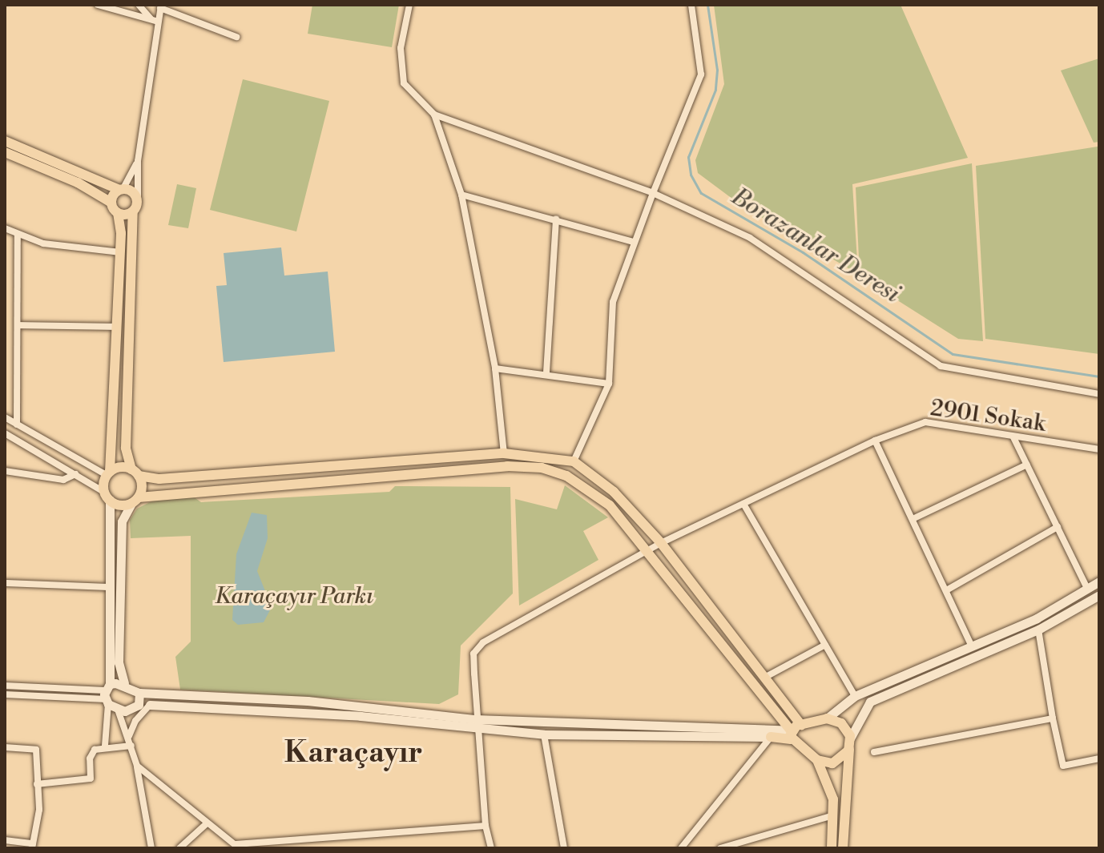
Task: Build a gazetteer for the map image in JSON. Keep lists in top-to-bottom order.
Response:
{
  "streets": {
    "street": ["2901 Sokak"]
  },
  "districts": ["Karaçayır"],
  "water": ["Borazanlar Deresi"],
  "parks": ["Karaçayır Parkı"]
}
